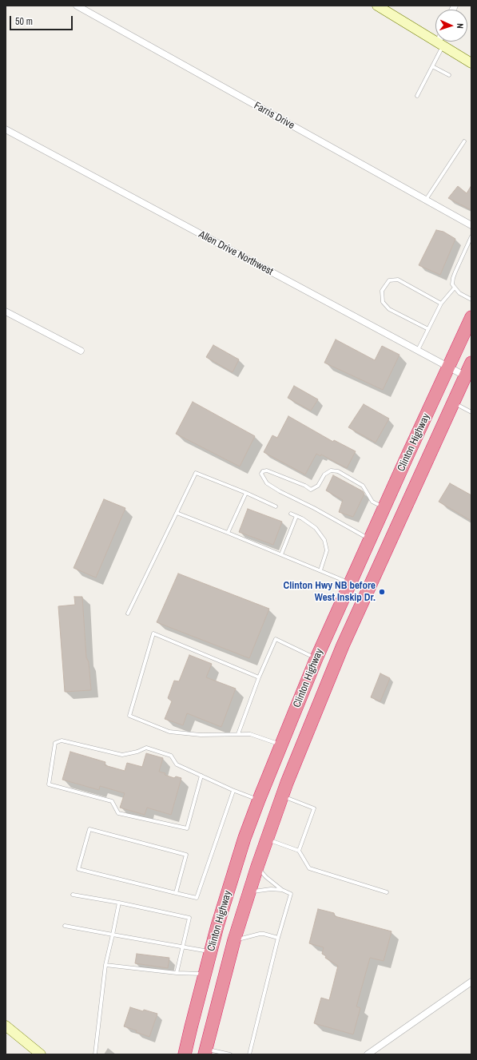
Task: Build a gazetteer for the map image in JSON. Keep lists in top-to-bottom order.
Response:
{
  "streets": {
    "highway": ["Clinton Highway"],
    "street": ["Farris Drive", "Allen Drive Northwest"]
  },
  "crossings": [
    ["Allen Drive Northwest", "Clinton Highway"]
  ],
  "places": ["Clinton Hwy NB before West Inskip Dr."],
  "scale_bar": "50 m",
  "north": "right"
}
